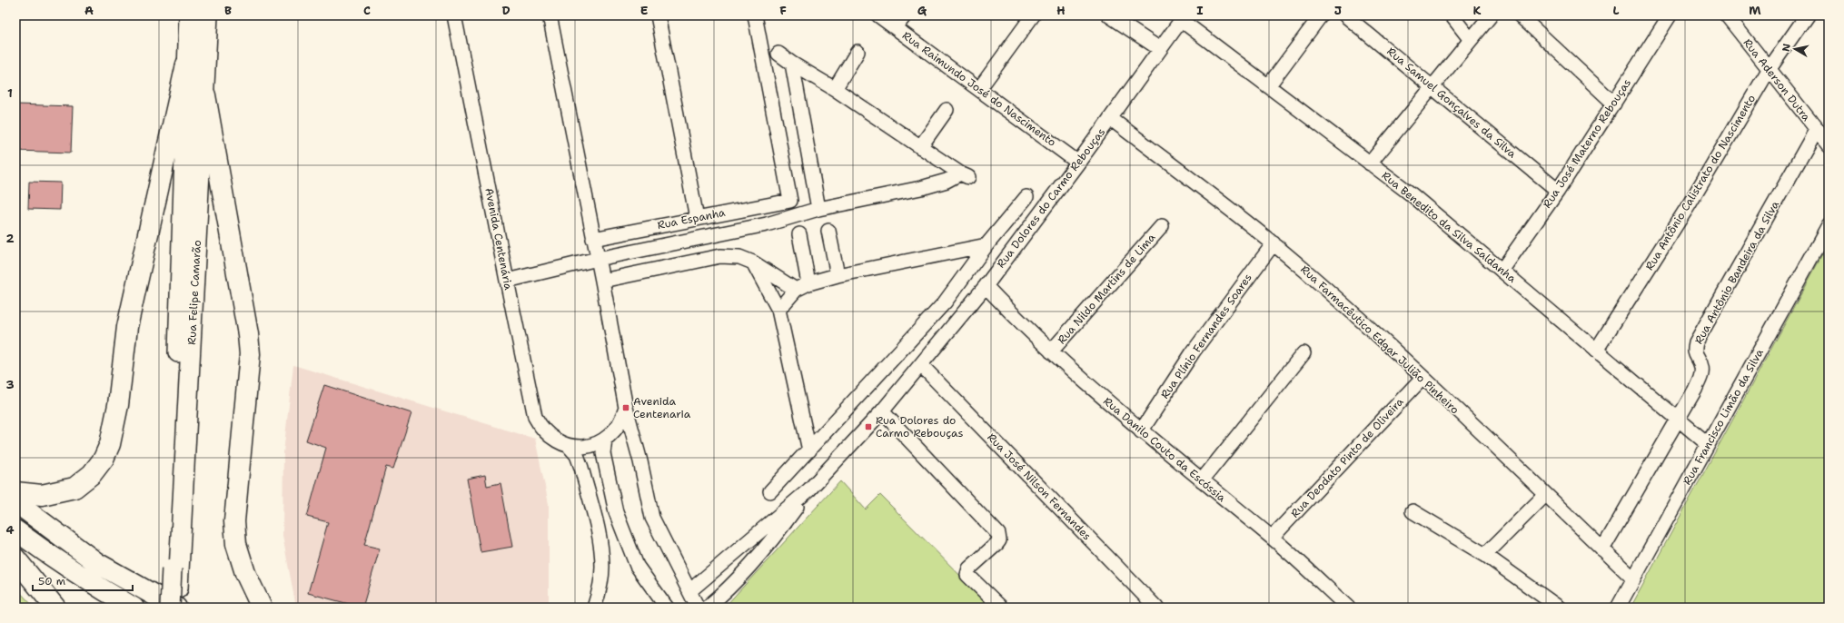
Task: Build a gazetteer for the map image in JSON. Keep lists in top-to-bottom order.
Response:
{
  "streets": {
    "main road": ["Rua Felipe Camarão"],
    "street": [
      "Rua Aderson Dutra",
      "Rua Raimundo José do Nascimento",
      "Rua Samuel Gonçalves da Silva",
      "Rua José Materno Rebouças",
      "Rua Antônio Calistrato do Nascimento",
      "Rua Dolores do Carmo Rebouças",
      "Rua Espanha",
      "Rua Benedito da Silva Saldanha",
      "Avenida Centenária",
      "Rua Antônio Bandeira da Silva",
      "Rua Nildo Martins de Lima",
      "Rua Plínio Fernandes Soares",
      "Rua Farmacêutico Edgar Julião Pinheiro",
      "Rua Francisco Limão da Silva",
      "Rua Danilo Couto da Escóssia",
      "Rua Deodato Pinto de Oliveira",
      "Rua José Nilson Fernandes"
    ]
  },
  "crossings": [
    ["Rua Aderson Dutra", "Rua Antônio Calistrato do Nascimento"],
    ["Rua Aderson Dutra", "Rua Antônio Bandeira da Silva"],
    ["Rua Raimundo José do Nascimento", "Rua Dolores do Carmo Rebouças"],
    ["Rua Samuel Gonçalves da Silva", "Rua José Materno Rebouças"],
    ["Rua José Materno Rebouças", "Rua Benedito da Silva Saldanha"],
    ["Rua Antônio Calistrato do Nascimento", "Rua Benedito da Silva Saldanha"],
    ["Rua Dolores do Carmo Rebouças", "Rua Benedito da Silva Saldanha"],
    ["Rua Dolores do Carmo Rebouças", "Rua Farmacêutico Edgar Julião Pinheiro"],
    ["Rua Dolores do Carmo Rebouças", "Rua Danilo Couto da Escóssia"],
    ["Rua Dolores do Carmo Rebouças", "Rua José Nilson Fernandes"],
    ["Rua Benedito da Silva Saldanha", "Rua Antônio Bandeira da Silva"],
    ["Rua Benedito da Silva Saldanha", "Rua Francisco Limão da Silva"],
    ["Rua Antônio Bandeira da Silva", "Rua Farmacêutico Edgar Julião Pinheiro"],
    ["Rua Nildo Martins de Lima", "Rua Danilo Couto da Escóssia"],
    ["Rua Plínio Fernandes Soares", "Rua Farmacêutico Edgar Julião Pinheiro"],
    ["Rua Plínio Fernandes Soares", "Rua Danilo Couto da Escóssia"],
    ["Rua Farmacêutico Edgar Julião Pinheiro", "Rua Francisco Limão da Silva"],
    ["Rua Farmacêutico Edgar Julião Pinheiro", "Rua Deodato Pinto de Oliveira"],
    ["Rua Danilo Couto da Escóssia", "Rua Deodato Pinto de Oliveira"]
  ],
  "places": {
    "transit": ["Avenida Centenaria", "Rua Dolores do Carmo Rebouças"]
  },
  "scale_bar": "50 m",
  "north": "left",
  "grid": {
    "columns": [
      "A",
      "B",
      "C",
      "D",
      "E",
      "F",
      "G",
      "H",
      "I",
      "J",
      "K",
      "L",
      "M"
    ],
    "rows": [
      "1",
      "2",
      "3",
      "4"
    ]
  }
}
